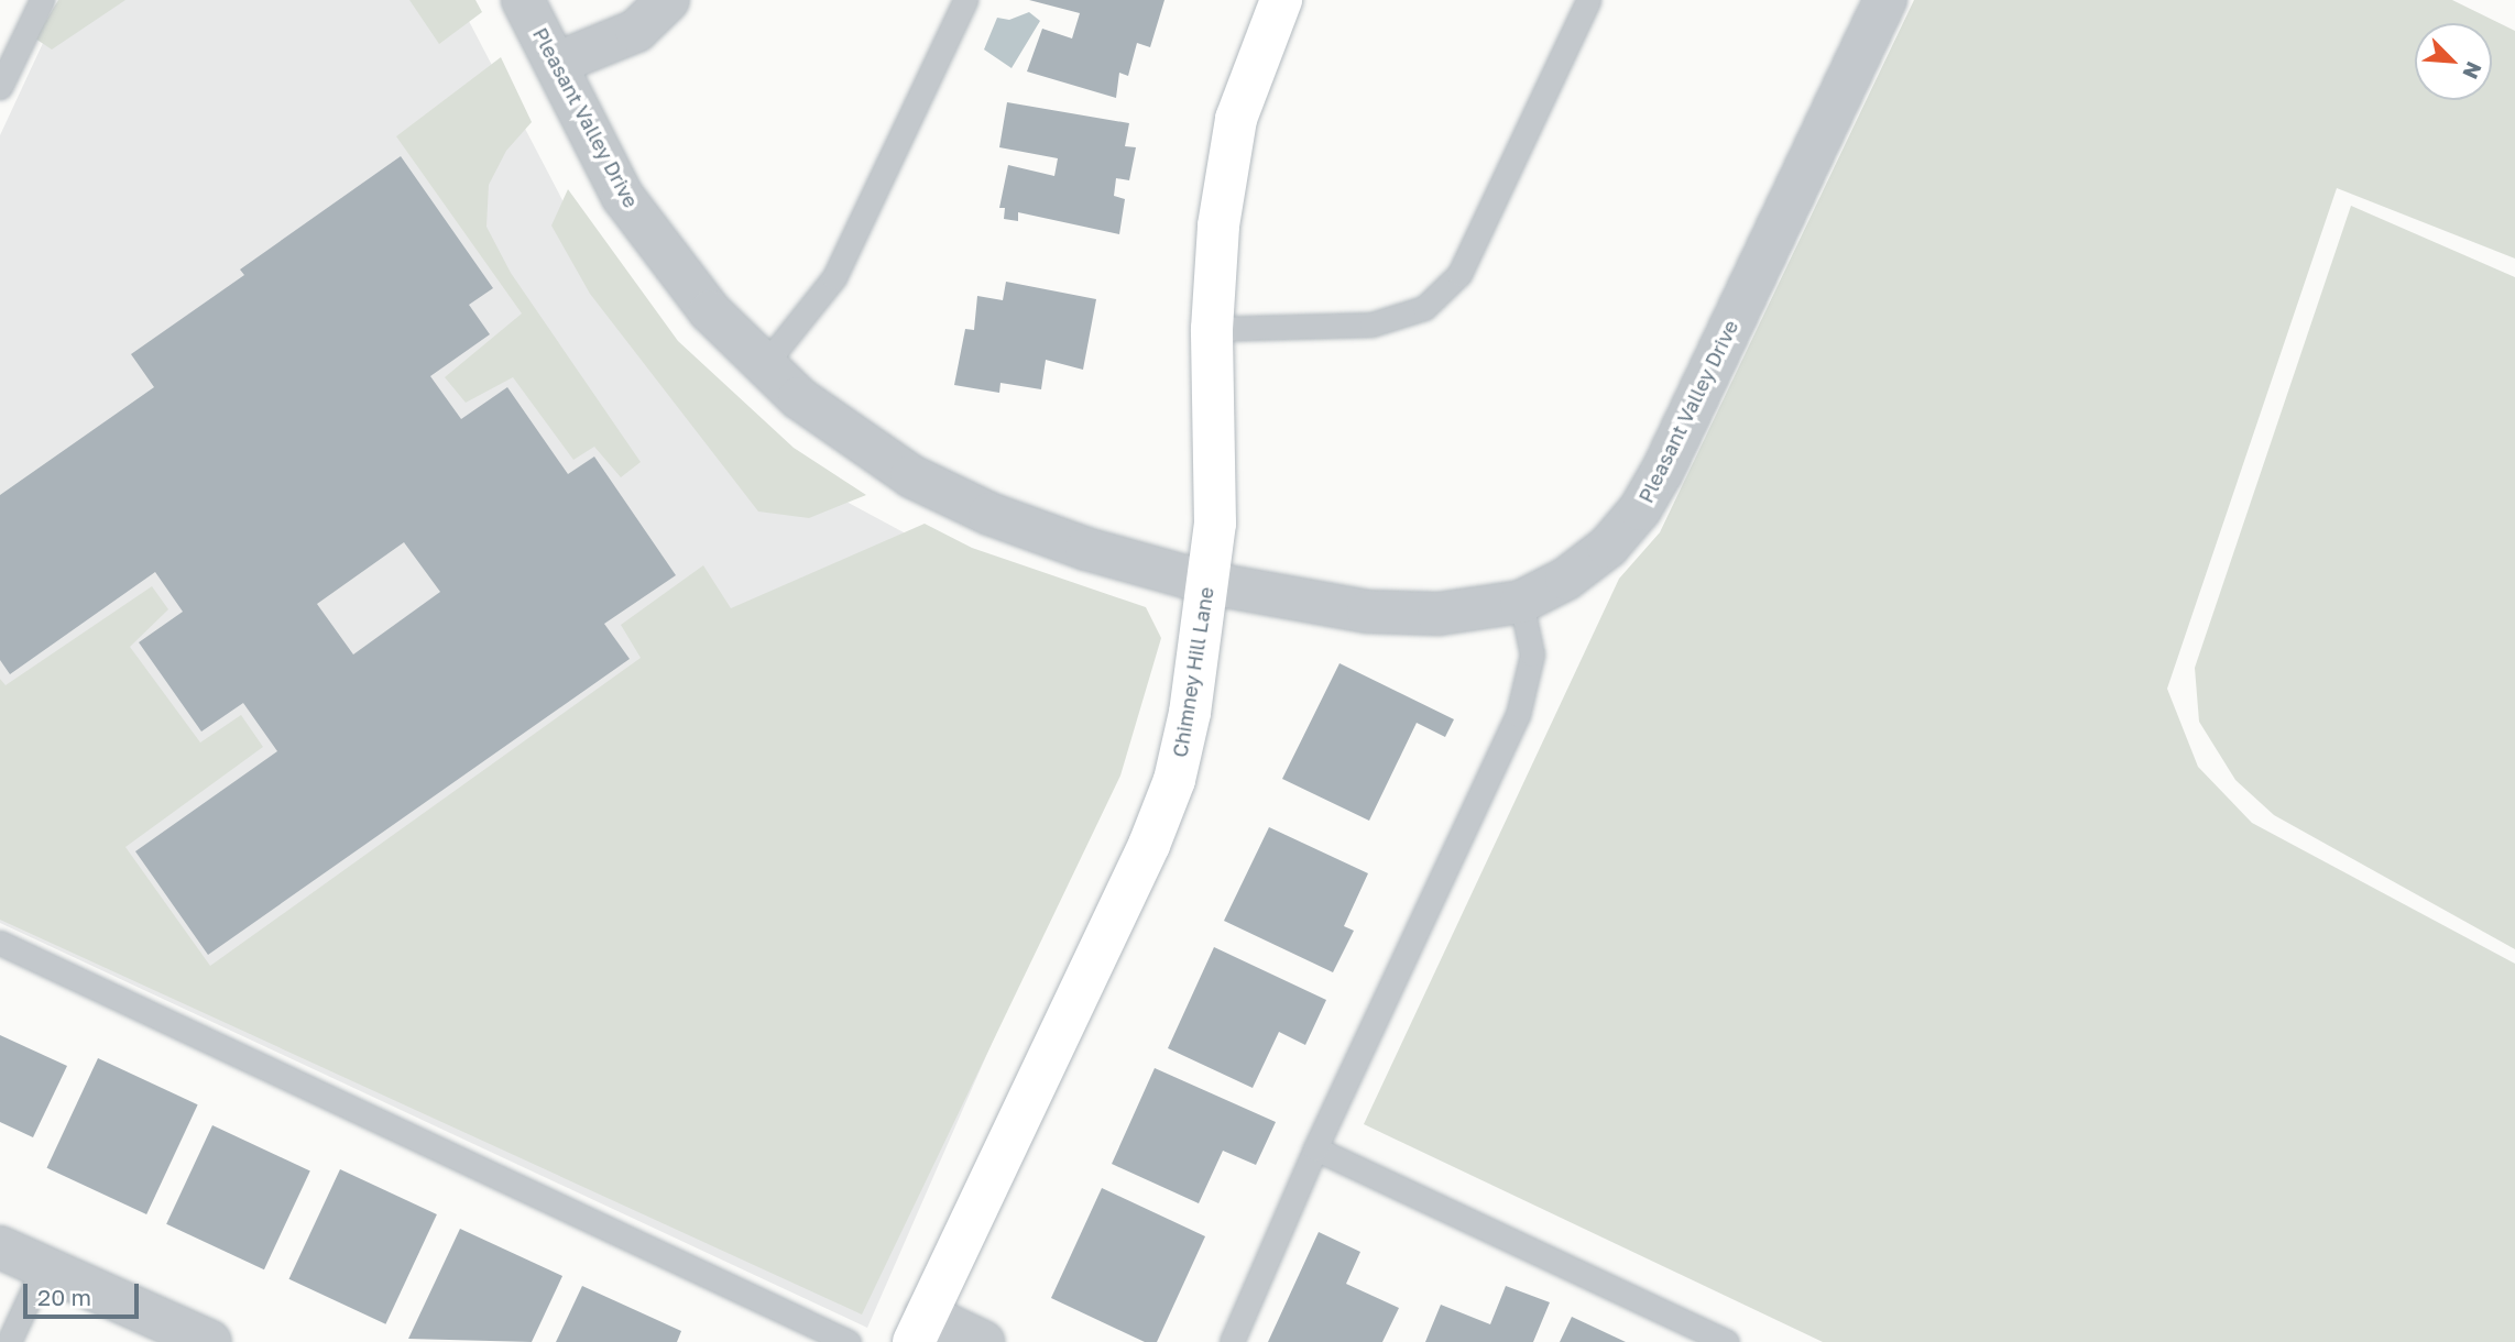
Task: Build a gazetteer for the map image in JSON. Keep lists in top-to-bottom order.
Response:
{
  "streets": {
    "street": ["Pleasant Valley Drive", "Chimney Hill Lane"]
  },
  "crossings": [
    ["Pleasant Valley Drive", "Chimney Hill Lane"]
  ],
  "scale_bar": "20 m",
  "north": "bottom right"
}
